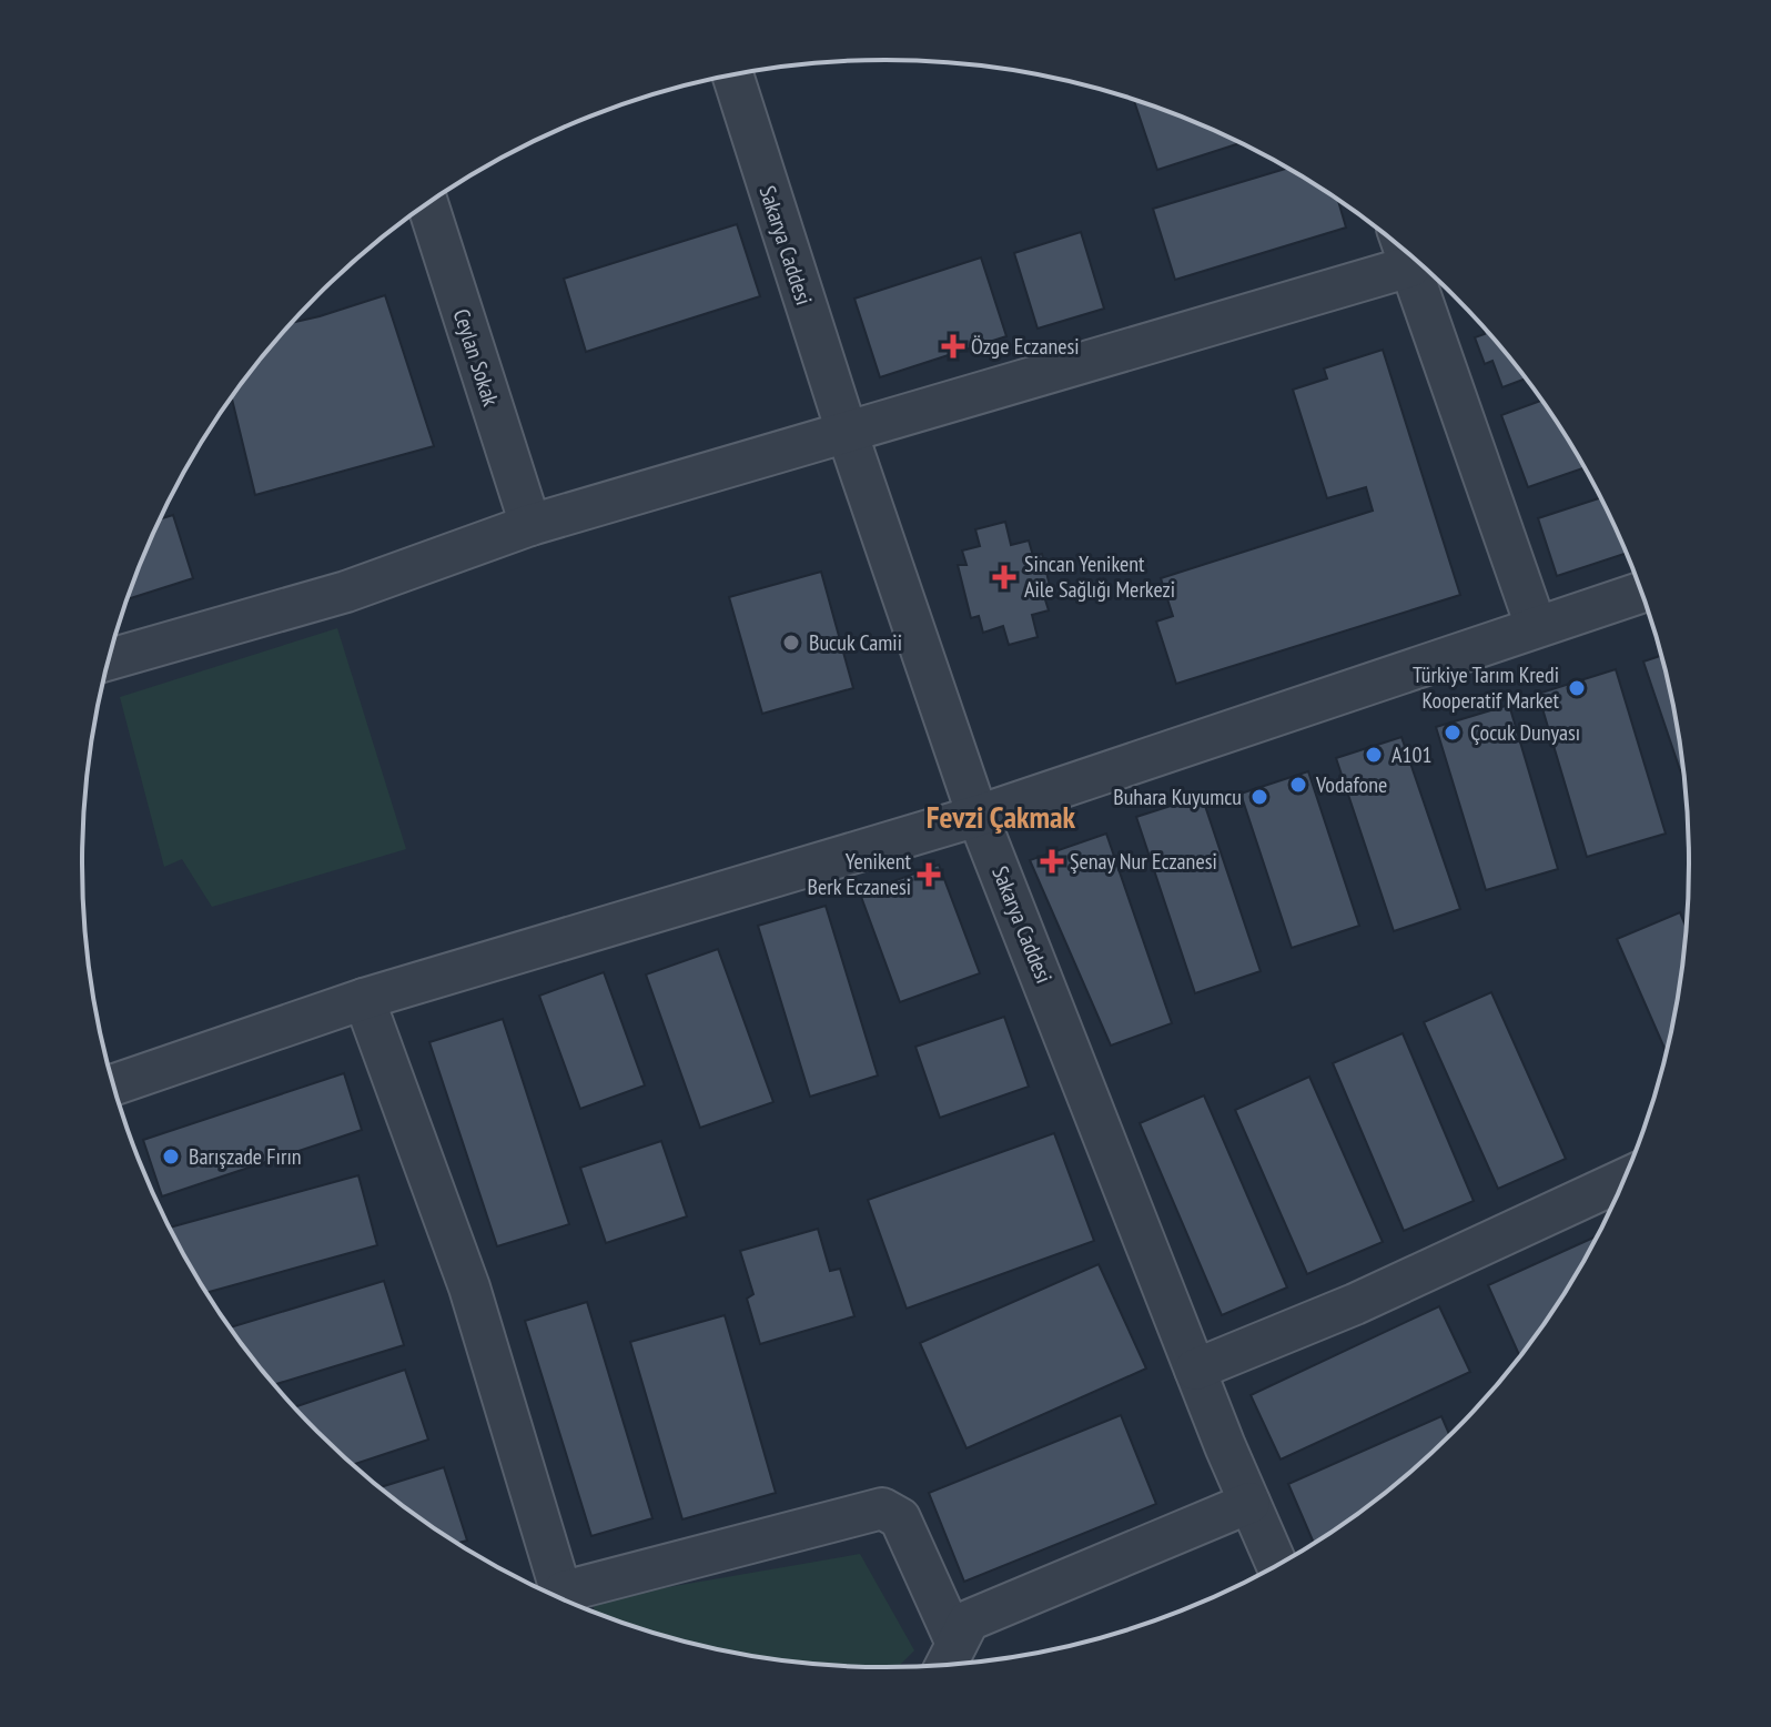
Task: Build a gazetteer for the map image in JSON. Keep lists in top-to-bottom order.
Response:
{
  "streets": {
    "street": ["Sakarya Caddesi", "Ceylan Sokak"]
  },
  "districts": ["Fevzi Çakmak"],
  "places": {
    "health": [
      "Özge Eczanesi",
      "Sincan Yenikent Aile Sağlığı Merkezi",
      "Şenay Nur Eczanesi",
      "Yenikent Berk Eczanesi"
    ],
    "other": [
      "Bucuk Camii",
      "Türkiye Tarım Kredi Kooperatif Market",
      "Çocuk Dunyası",
      "A101",
      "Vodafone",
      "Buhara Kuyumcu",
      "Barışzade Fırın"
    ]
  }
}
